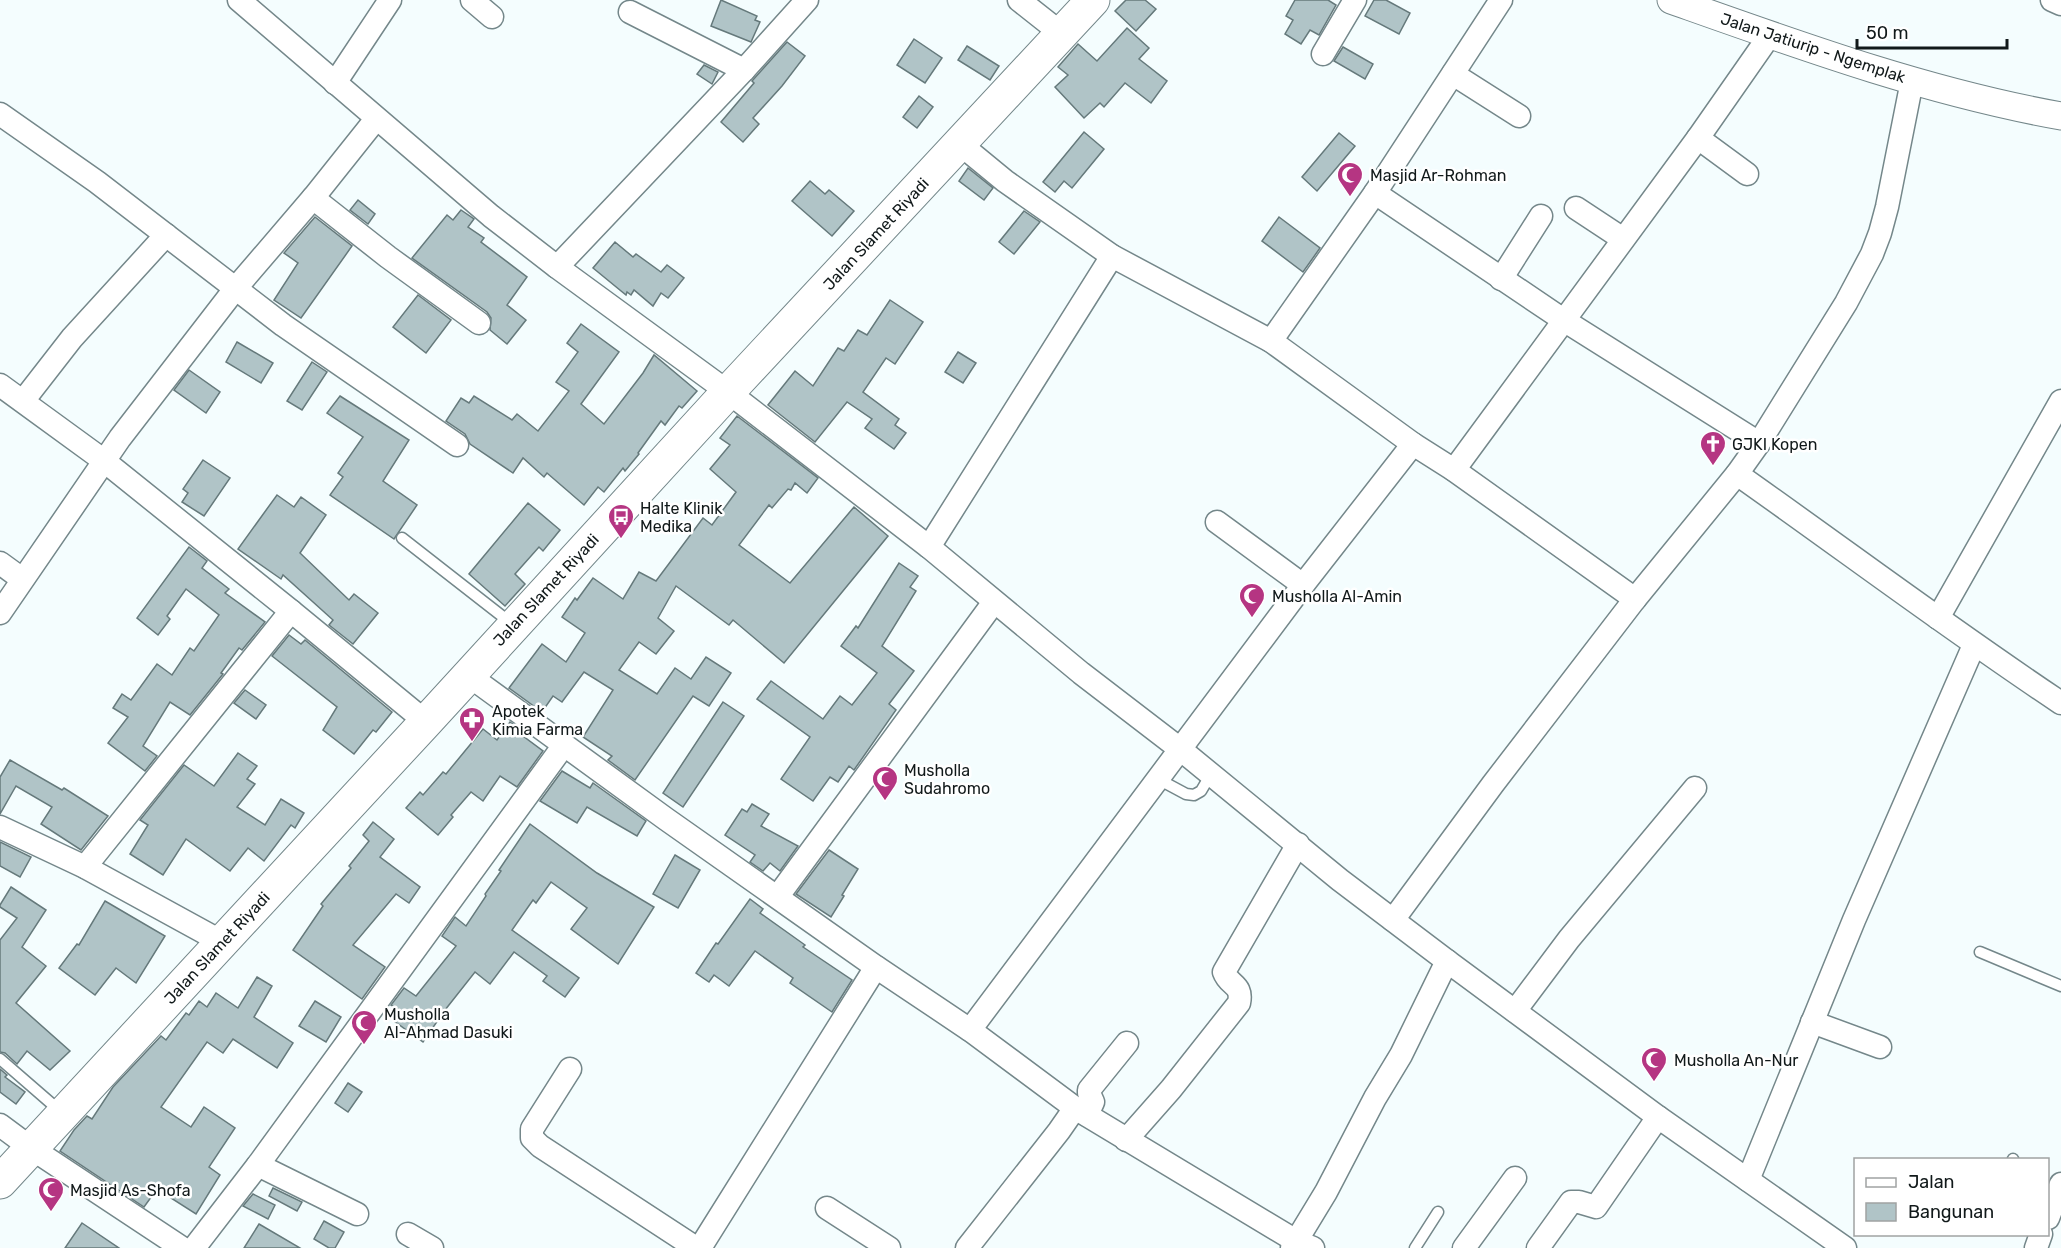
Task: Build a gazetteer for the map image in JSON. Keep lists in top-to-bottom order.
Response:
{
  "streets": {
    "main road": ["Jalan Slamet Riyadi"],
    "street": ["Jalan Jatiurip - Ngemplak"]
  },
  "places": {
    "mosque": [
      "Masjid Ar-Rohman",
      "Musholla Al-Amin",
      "Musholla Sudahromo",
      "Musholla Al-Ahmad Dasuki",
      "Musholla An-Nur",
      "Masjid As-Shofa"
    ],
    "church": ["GJKI Kopen"],
    "bus stop": ["Halte Klinik Medika"],
    "pharmacy": ["Apotek Kimia Farma"]
  },
  "legend": ["Jalan", "Bangunan"],
  "scale_bar": "50 m"
}
